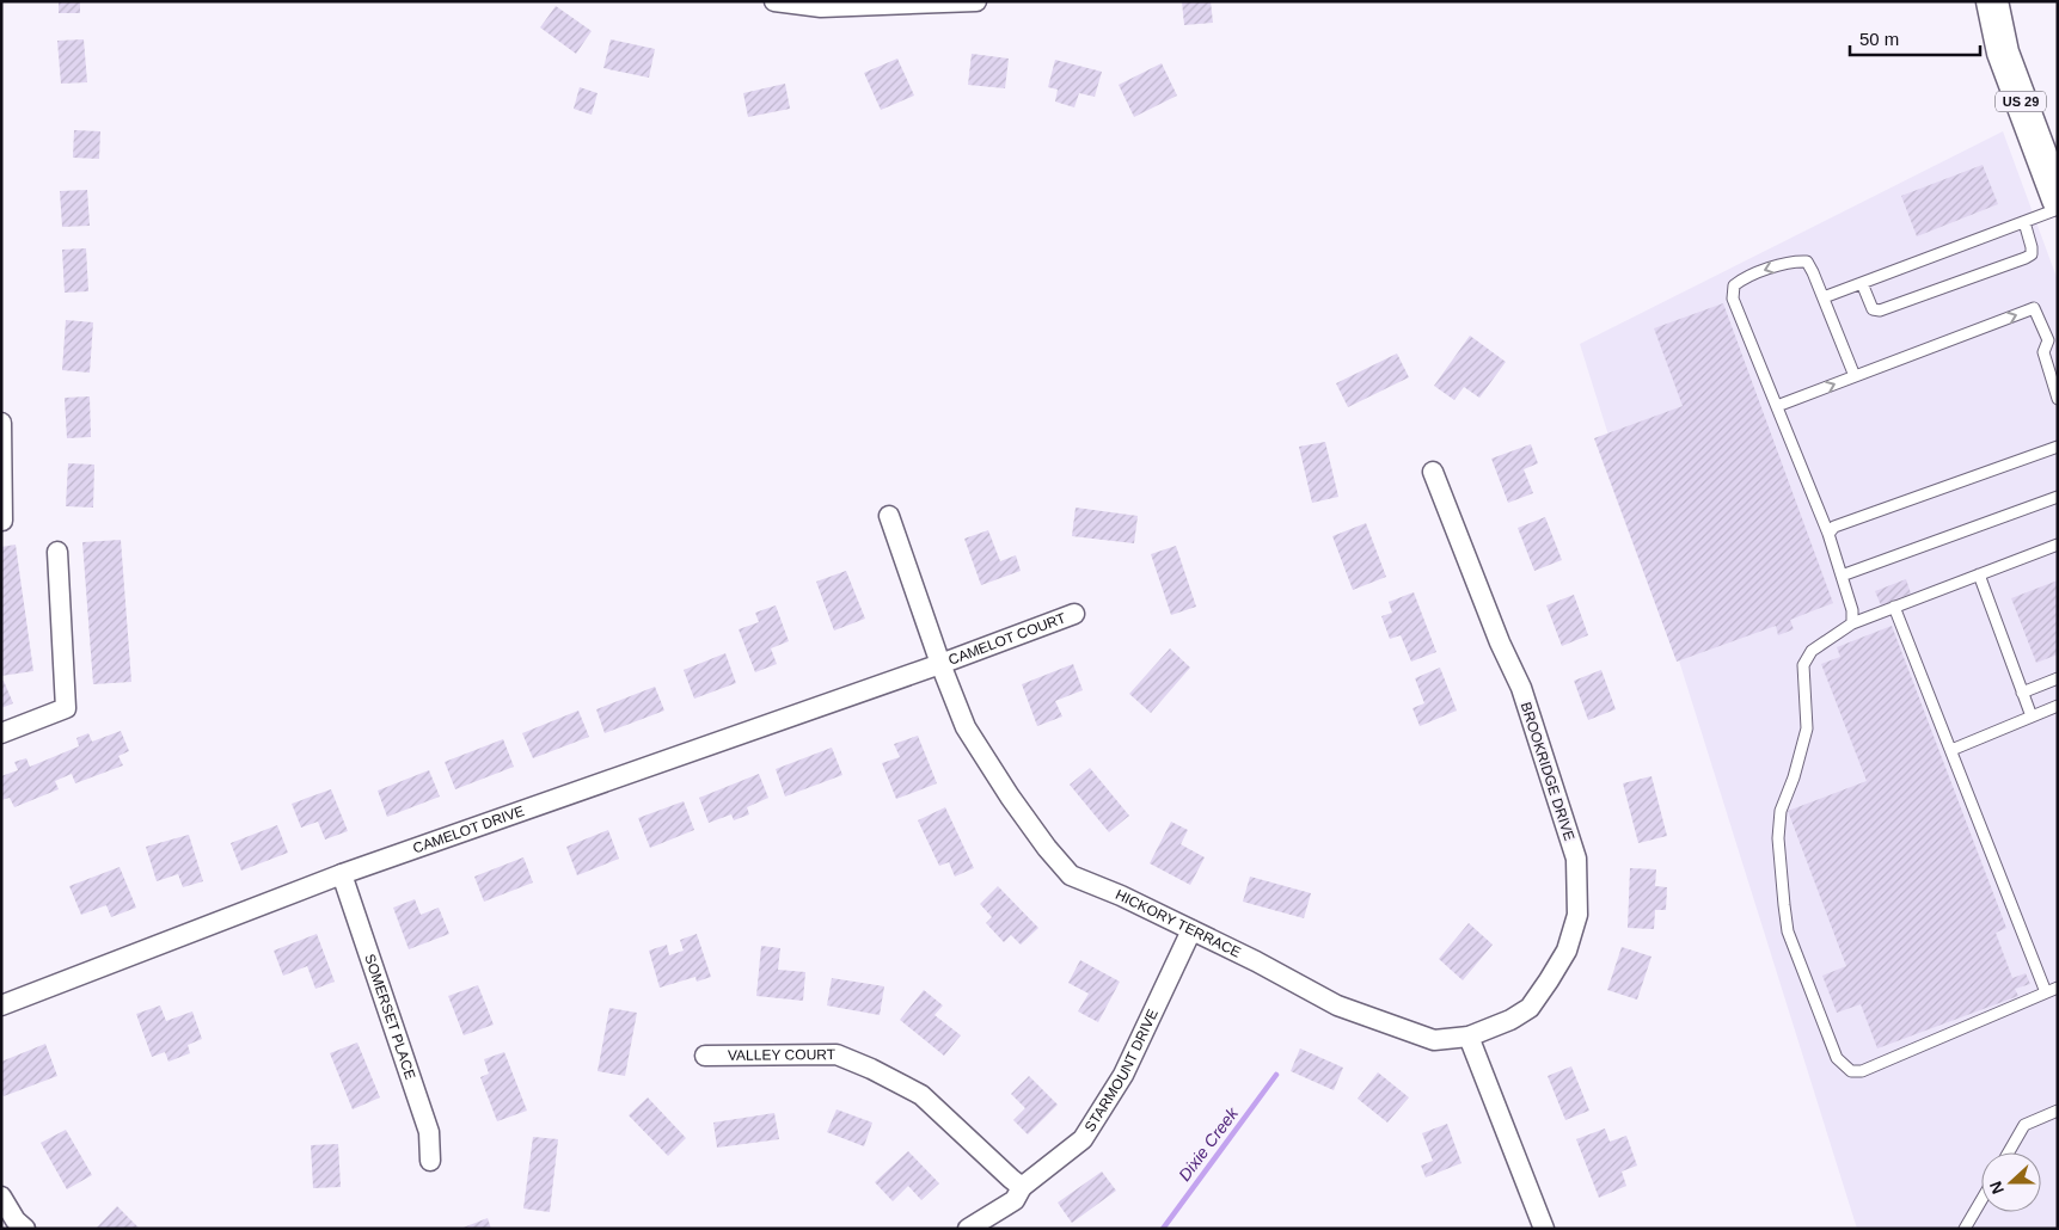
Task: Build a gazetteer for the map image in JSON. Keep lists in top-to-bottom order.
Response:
{
  "streets": {
    "main road": ["US 29"],
    "street": [
      "CAMELOT COURT",
      "BROOKRIDGE DRIVE",
      "CAMELOT DRIVE",
      "HICKORY TERRACE",
      "SOMERSET PLACE",
      "VALLEY COURT",
      "STARMOUNT DRIVE"
    ]
  },
  "crossings": [
    ["CAMELOT COURT", "CAMELOT DRIVE"],
    ["CAMELOT COURT", "HICKORY TERRACE"],
    ["BROOKRIDGE DRIVE", "HICKORY TERRACE"],
    ["CAMELOT DRIVE", "HICKORY TERRACE"],
    ["CAMELOT DRIVE", "SOMERSET PLACE"],
    ["HICKORY TERRACE", "STARMOUNT DRIVE"],
    ["VALLEY COURT", "STARMOUNT DRIVE"]
  ],
  "water": ["Dixie Creek"],
  "scale_bar": "50 m",
  "north": "left"
}
